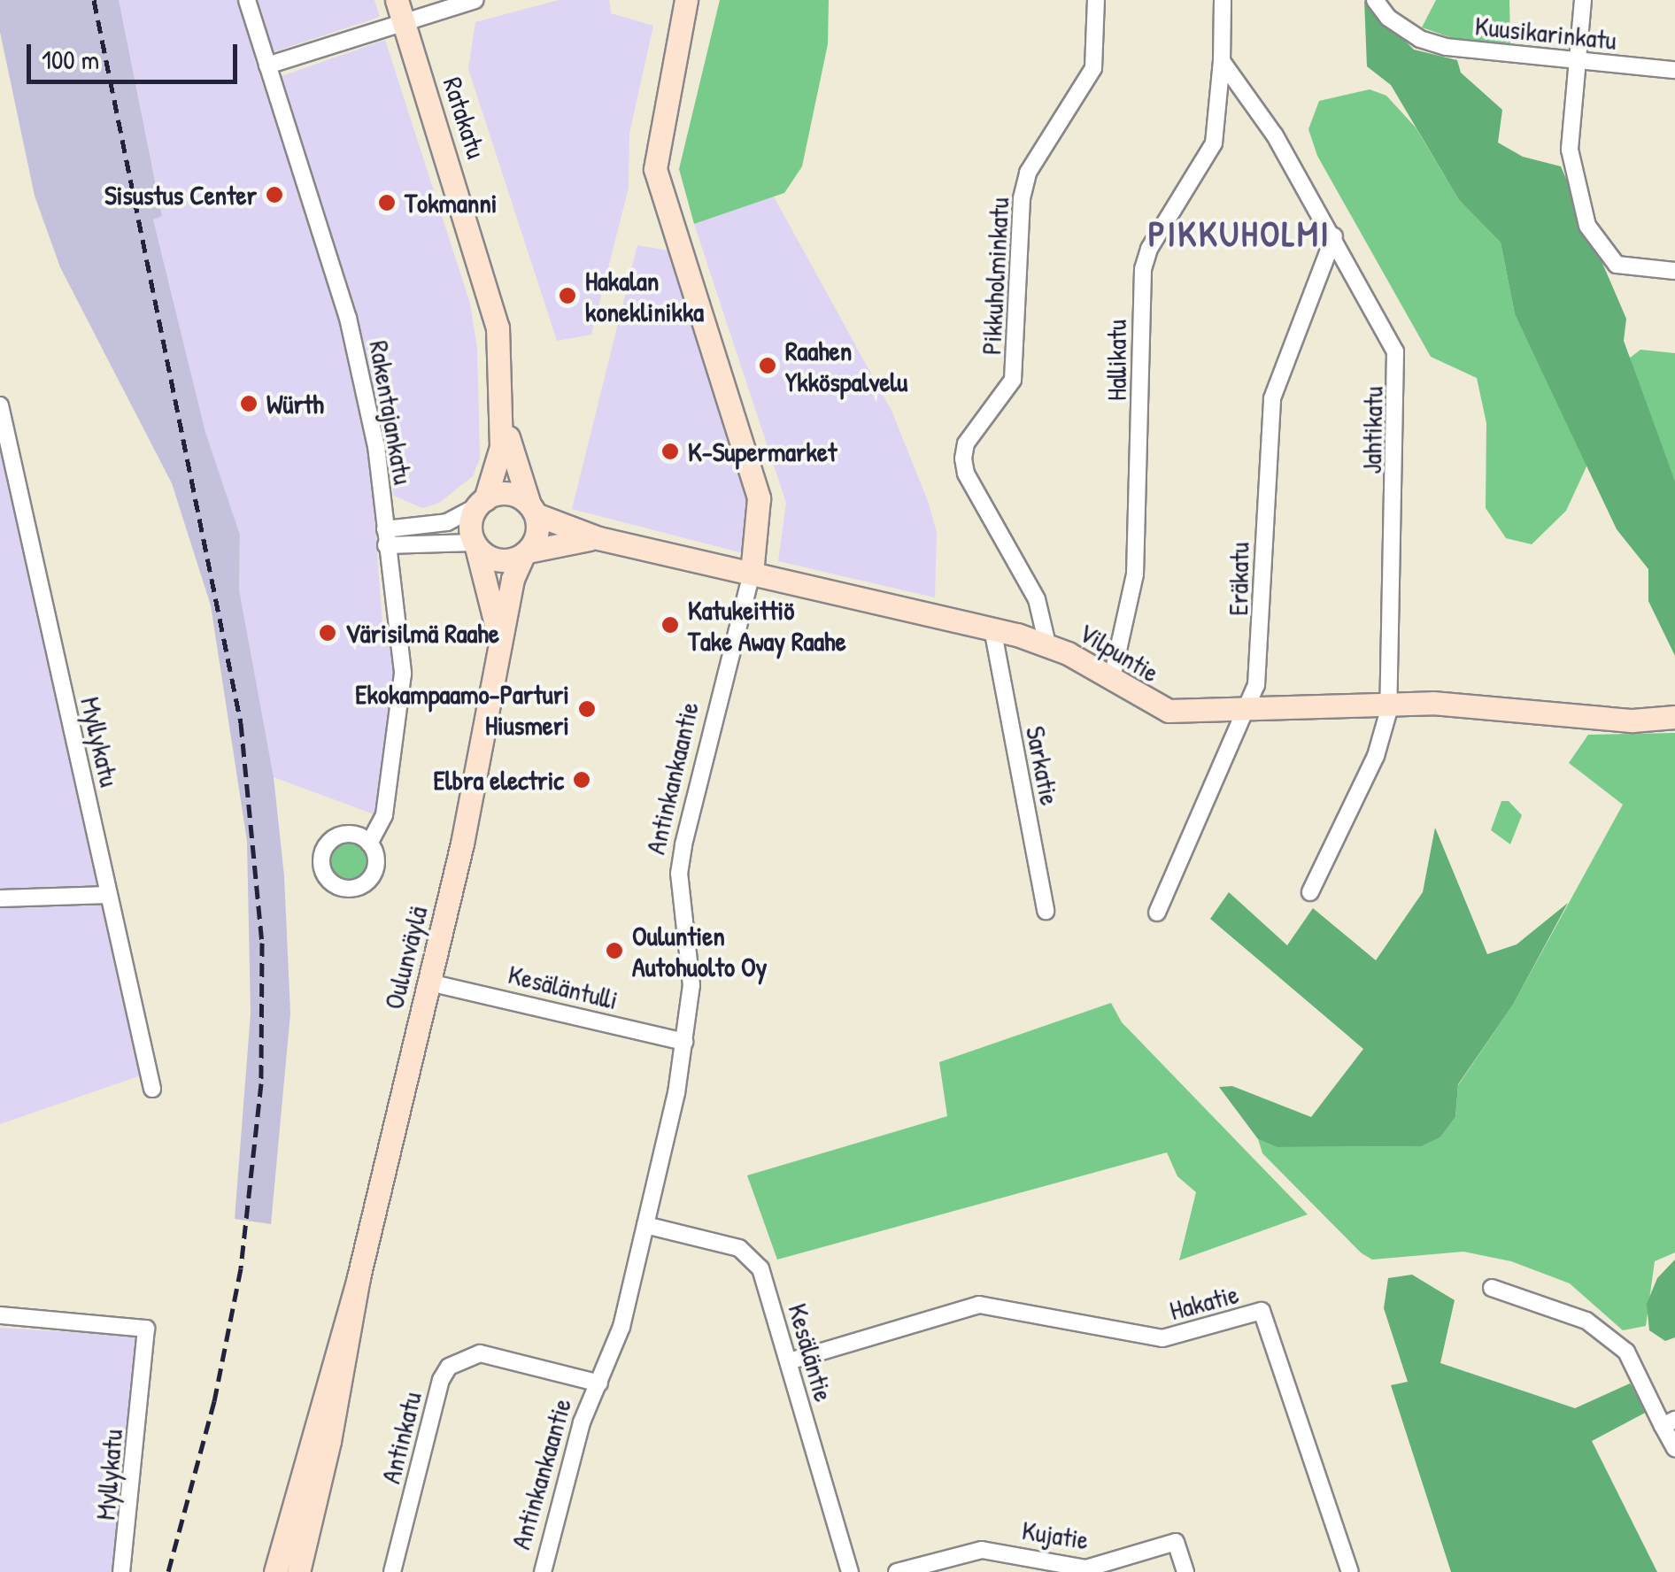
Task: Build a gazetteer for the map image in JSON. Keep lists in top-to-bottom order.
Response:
{
  "streets": {
    "main road": [
      "Ratakatu",
      "Vilpuntie",
      "Antinkankaantie",
      "Oulunväylä"
    ],
    "street": [
      "Kuusikarinkatu",
      "Pikkuholminkatu",
      "Hallikatu",
      "Rakentajankatu",
      "Jahtikatu",
      "Eräkatu",
      "Myllykatu",
      "Sarkatie",
      "Kesäläntulli",
      "Hakatie",
      "Kesäläntie",
      "Antinkatu",
      "Kujatie"
    ]
  },
  "crossings": [
    ["Ratakatu", "Vilpuntie"],
    ["Ratakatu", "Oulunväylä"],
    ["Pikkuholminkatu", "Vilpuntie"],
    ["Hallikatu", "Jahtikatu"],
    ["Hallikatu", "Vilpuntie"],
    ["Jahtikatu", "Eräkatu"],
    ["Jahtikatu", "Vilpuntie"],
    ["Eräkatu", "Vilpuntie"],
    ["Vilpuntie", "Sarkatie"],
    ["Vilpuntie", "Antinkankaantie"],
    ["Vilpuntie", "Oulunväylä"],
    ["Antinkankaantie", "Kesäläntulli"],
    ["Antinkankaantie", "Kesäläntie"],
    ["Antinkankaantie", "Antinkatu"],
    ["Oulunväylä", "Kesäläntulli"],
    ["Hakatie", "Kesäläntie"]
  ],
  "districts": ["PIKKUHOLMI"],
  "places": [
    "Sisustus Center",
    "Tokmanni",
    "Hakalan koneklinikka",
    "Raahen Ykköspalvelu",
    "Würth",
    "K-Supermarket",
    "Katukeittiö Take Away Raahe",
    "Värisilmä Raahe",
    "Ekokampaamo-Parturi Hiusmeri",
    "Elbra electric",
    "Ouluntien Autohuolto Oy"
  ],
  "scale_bar": "100 m"
}
